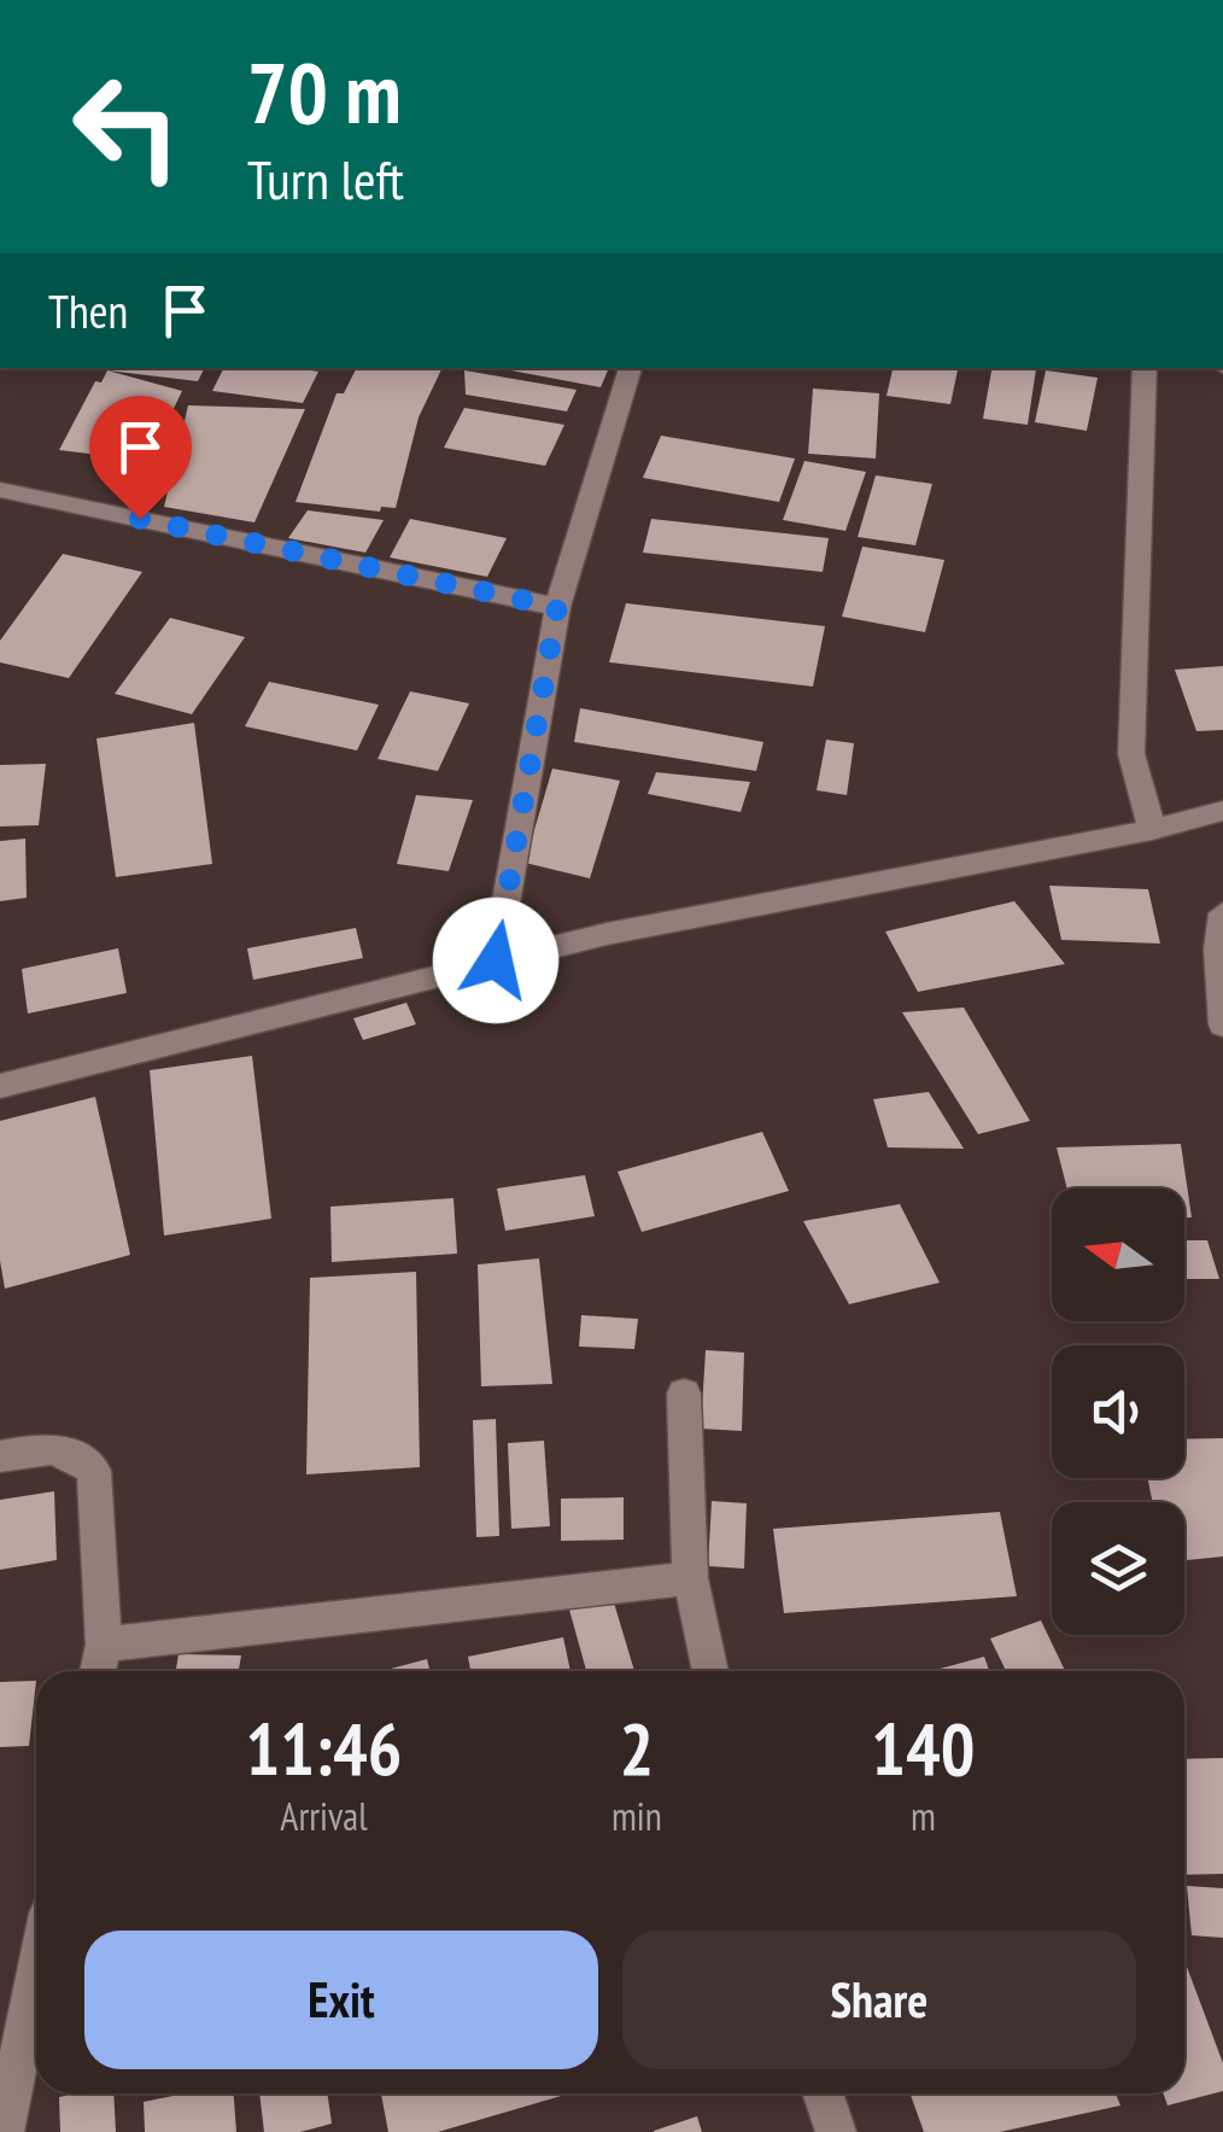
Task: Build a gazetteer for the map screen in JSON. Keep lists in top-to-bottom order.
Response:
{
  "north": "left",
  "page": {
    "turn": ["70 m", "Turn left"],
    "then": "Then",
    "eta": [
      "11:46",
      "Arrival",
      "2",
      "min",
      "140",
      "m"
    ],
    "buttons": ["Exit", "Share"]
  }
}
